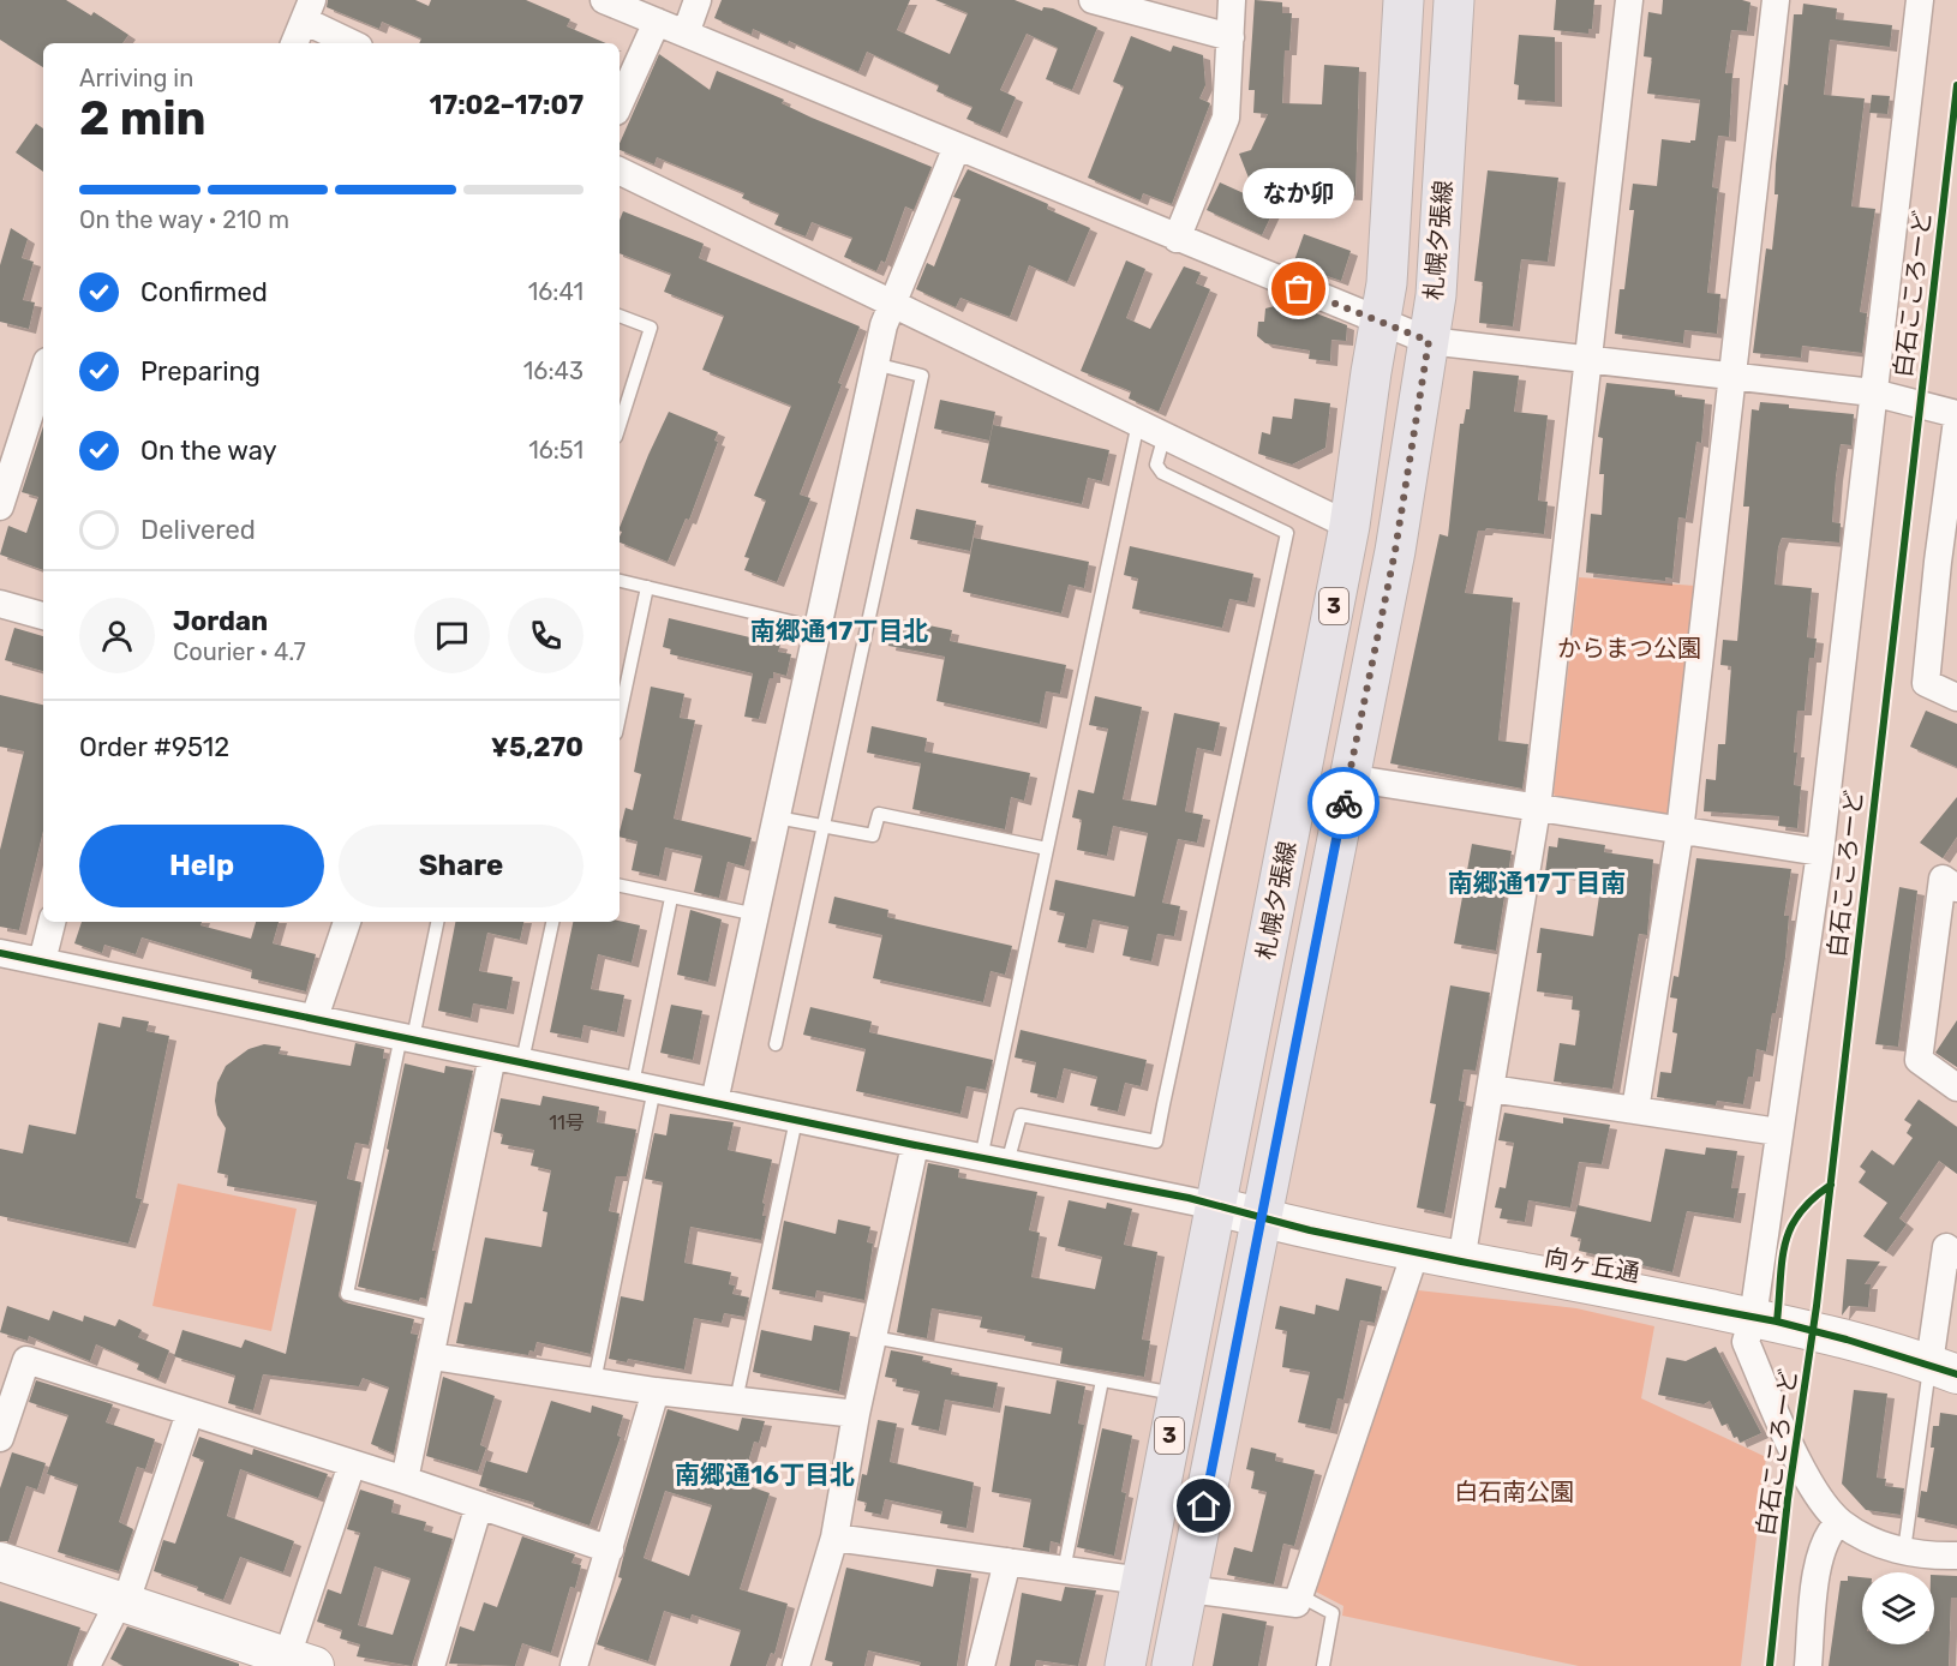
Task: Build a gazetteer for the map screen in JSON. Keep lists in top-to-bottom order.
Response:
{
  "streets": {
    "main road": ["札幌夕張線", "3"],
    "street": ["向ヶ丘通"],
    "cycle path": ["白石こころーど"]
  },
  "crossings": [
    ["札幌夕張線", "向ヶ丘通"]
  ],
  "districts": ["南郷通17丁目北", "南郷通17丁目南", "南郷通16丁目北"],
  "parks": ["からまつ公園", "白石南公園"],
  "places": ["なか卯"],
  "house_numbers": ["11号"],
  "page": {
    "heading": ["2 min", "Arriving in", "17:02–17:07"],
    "panel": [
      "Jordan",
      "Courier · 4.7",
      "Order #9512",
      "¥5,270"
    ],
    "bar": "On the way · 210 m",
    "bubble": "なか卯",
    "list": [
      ["Confirmed", "16:41"],
      ["Preparing", "16:43"],
      ["On the way", "16:51"],
      "Delivered"
    ],
    "buttons": ["Help", "Share"]
  }
}
